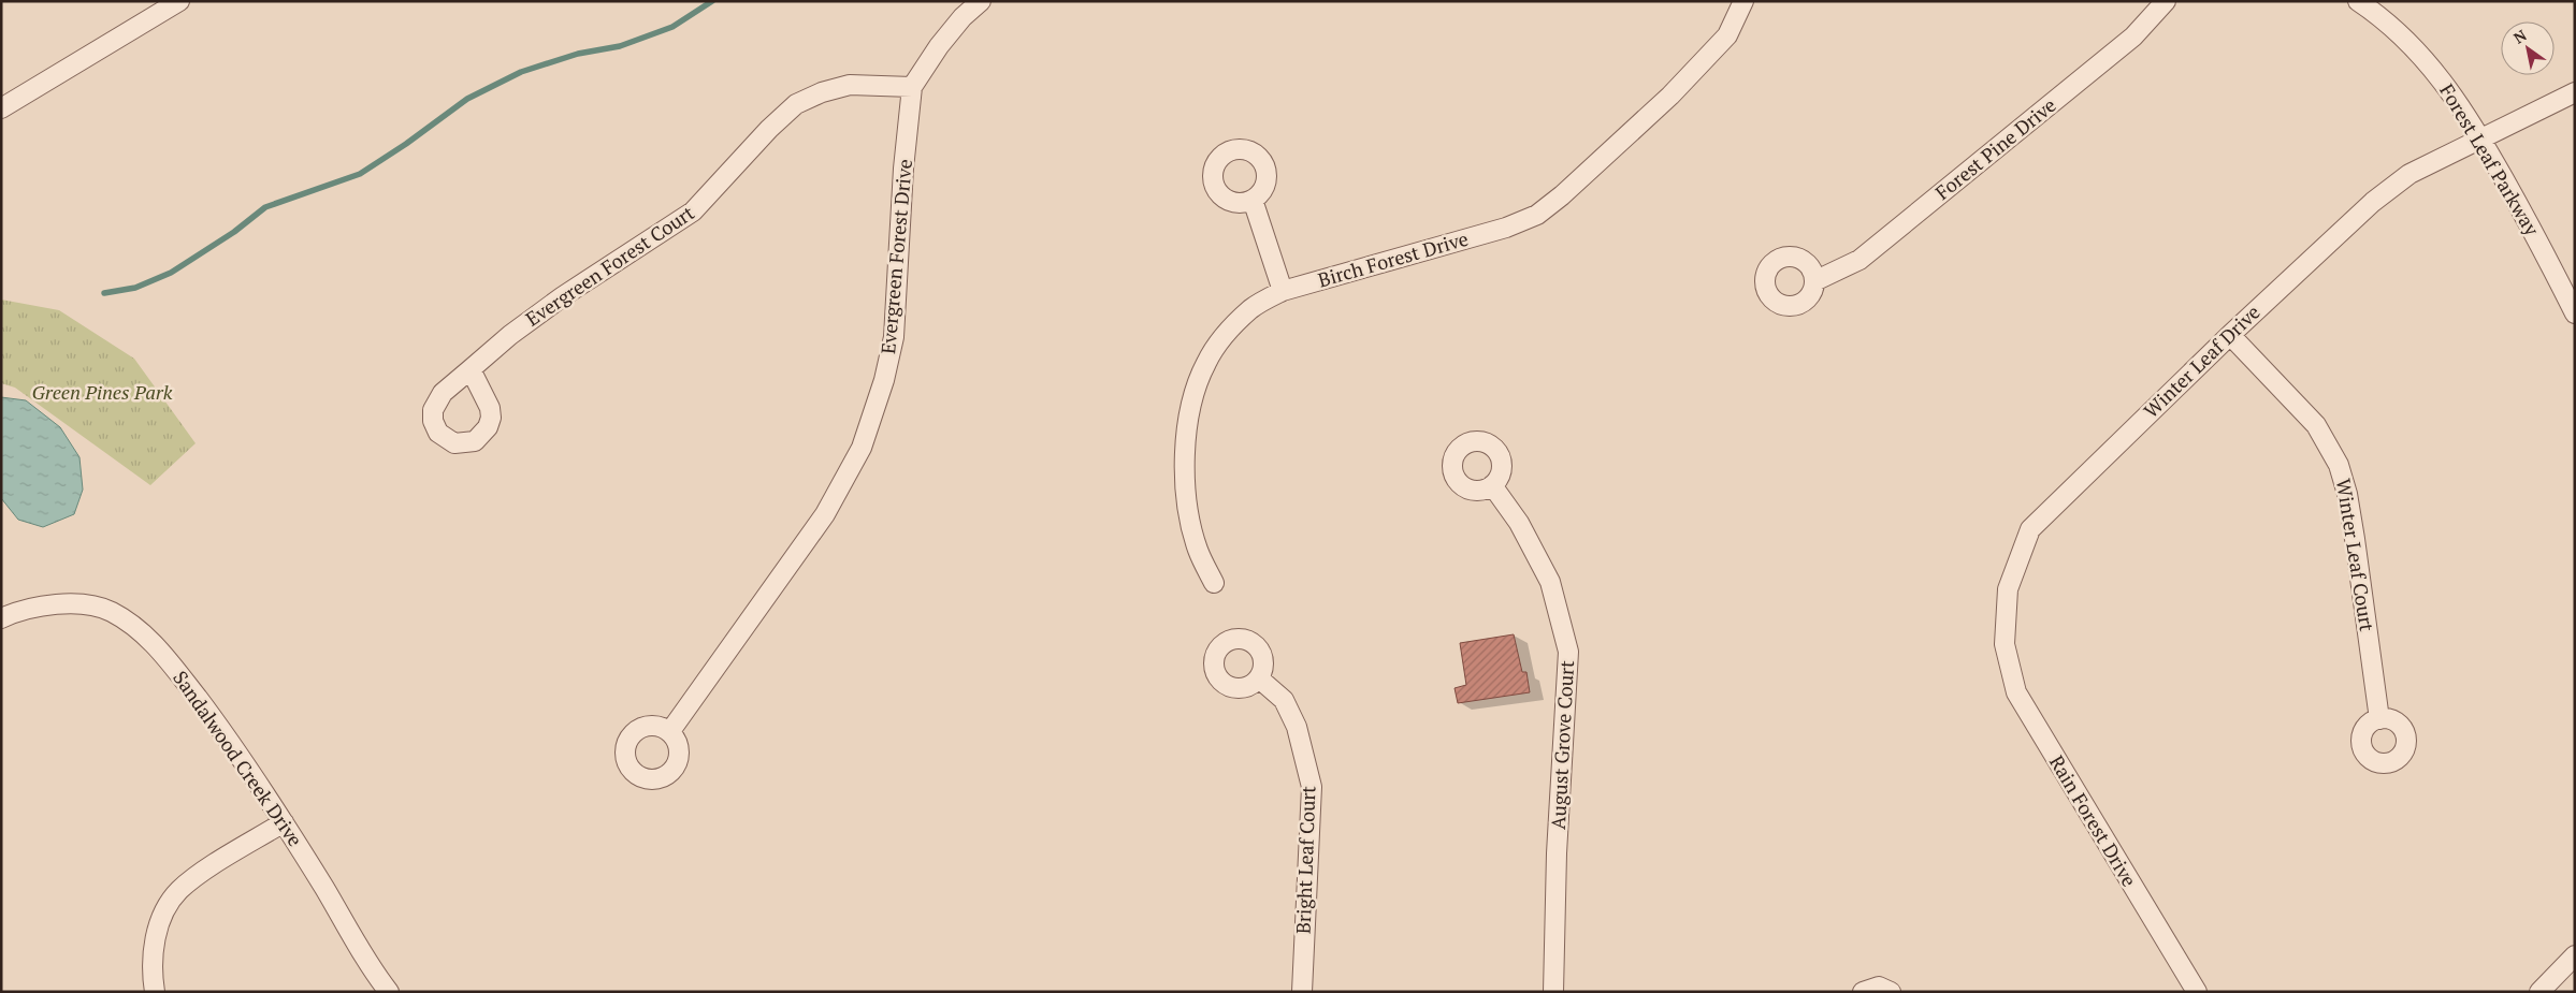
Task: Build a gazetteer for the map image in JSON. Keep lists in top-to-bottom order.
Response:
{
  "streets": {
    "street": [
      "Forest Pine Drive",
      "Forest Leaf Parkway",
      "Evergreen Forest Drive",
      "Birch Forest Drive",
      "Evergreen Forest Court",
      "Winter Leaf Drive",
      "Winter Leaf Court",
      "August Grove Court",
      "Sandalwood Creek Drive",
      "Rain Forest Drive",
      "Bright Leaf Court"
    ]
  },
  "crossings": [
    ["Forest Leaf Parkway", "Winter Leaf Drive"],
    ["Evergreen Forest Drive", "Evergreen Forest Court"],
    ["Winter Leaf Drive", "Winter Leaf Court"],
    ["Winter Leaf Drive", "Rain Forest Drive"]
  ],
  "parks": ["Green Pines Park"],
  "north": "top left"
}
